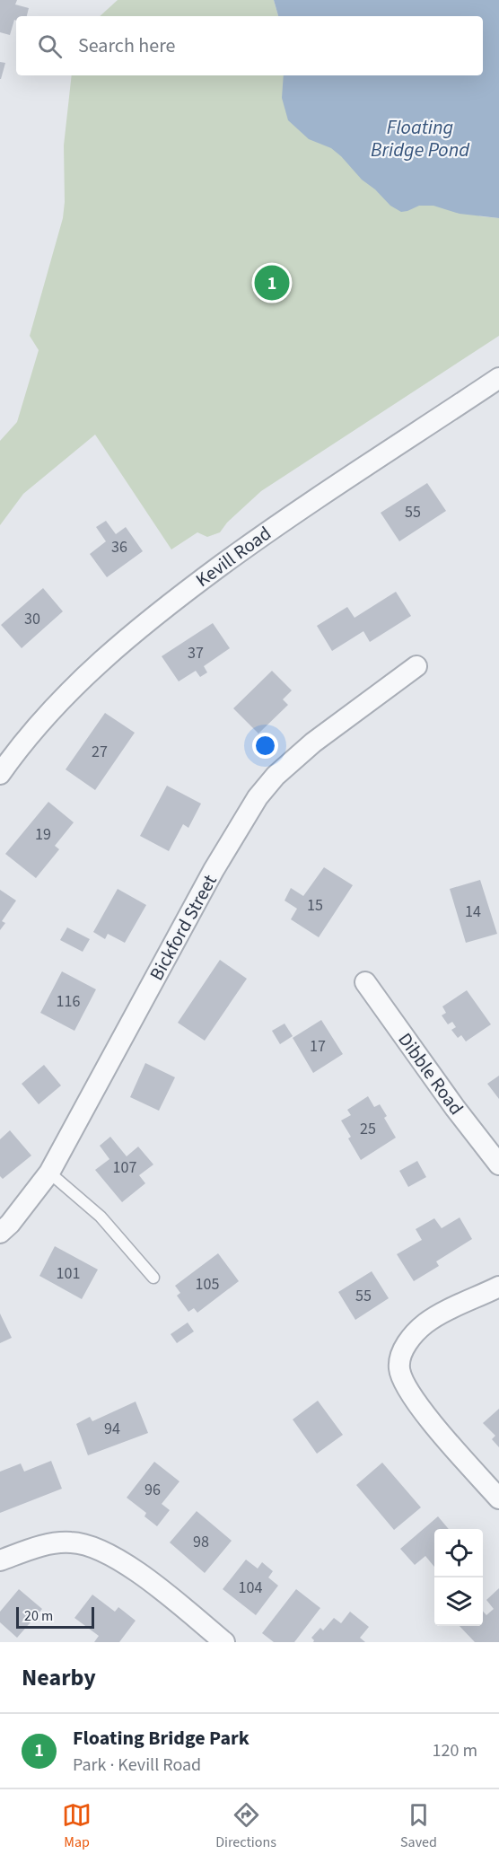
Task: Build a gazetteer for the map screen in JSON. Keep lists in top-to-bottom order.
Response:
{
  "streets": {
    "street": ["Kevill Road", "Bickford Street", "Dibble Road"]
  },
  "water": ["Floating Bridge Pond"],
  "house_numbers": [
    "55",
    "36",
    "30",
    "37",
    "27",
    "19",
    "15",
    "14",
    "116",
    "17",
    "25",
    "107",
    "101",
    "105",
    "55",
    "94",
    "96",
    "98",
    "104"
  ],
  "scale_bar": "20 m",
  "page": {
    "search": "Search here",
    "pins": "1",
    "scale": "20 m",
    "heading": "Nearby",
    "list": [
      {
        "mark": "1",
        "name": "Floating Bridge Park",
        "note": "Park · Kevill Road",
        "value": "120 m"
      }
    ],
    "nav": ["Map", "Directions", "Saved"]
  }
}
